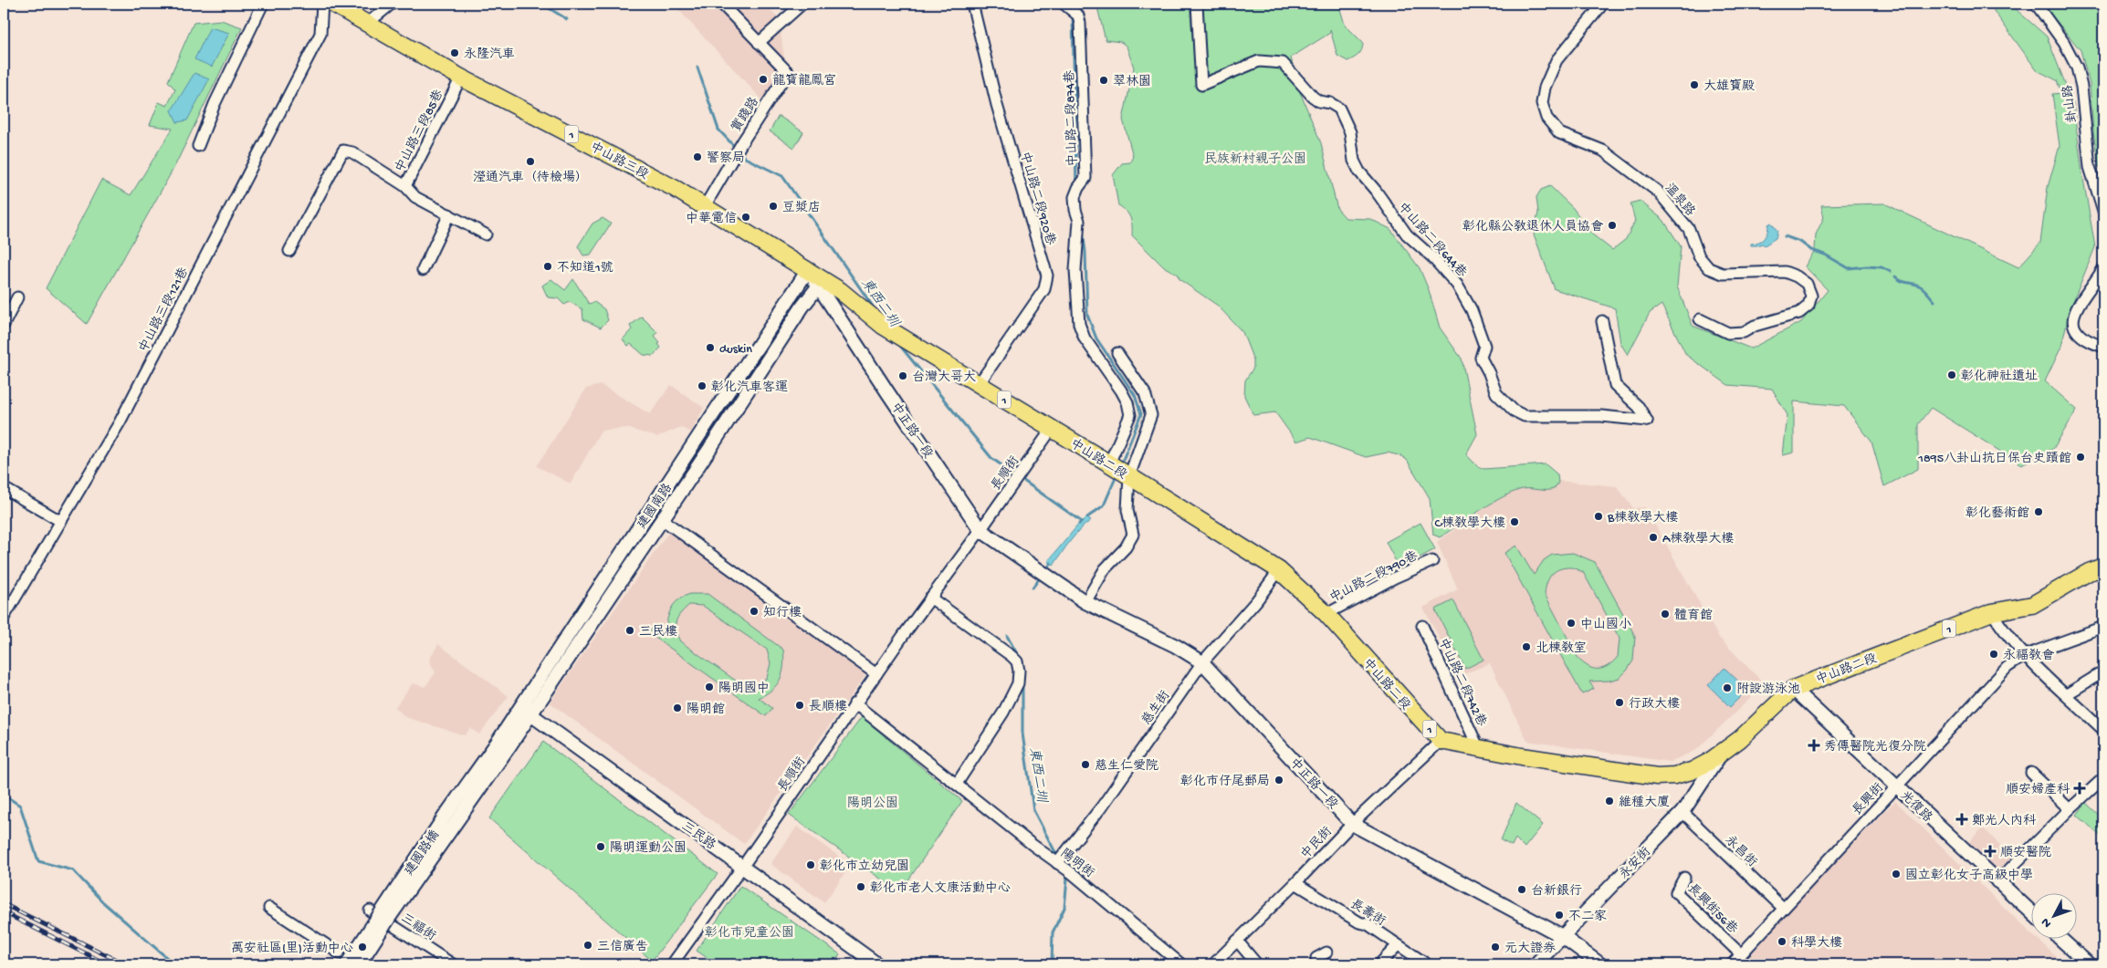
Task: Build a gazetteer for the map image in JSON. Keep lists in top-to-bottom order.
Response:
{
  "streets": {
    "main road": ["1", "中山路三段", "中山路二段"],
    "street": [
      "卦山路",
      "實踐路",
      "中山路二段874巷",
      "中山路三段85巷",
      "中山路二段920巷",
      "溫泉路",
      "中山路二段644巷",
      "中山路三段121巷",
      "中正路一段",
      "長順街",
      "建國南路",
      "中山路二段790巷",
      "中山路二段742巷",
      "慈生街",
      "長興街",
      "光復路",
      "三民路",
      "中民街",
      "永昌街",
      "建國路橋",
      "陽明街",
      "永安街",
      "長興街56巷",
      "長壽街",
      "三福街"
    ]
  },
  "crossings": [
    ["實踐路", "中山路三段"],
    ["中山路二段874巷", "中山路二段"],
    ["中山路三段85巷", "中山路三段"],
    ["中山路三段", "中山路二段"],
    ["中山路三段", "建國南路"],
    ["中山路二段920巷", "中山路二段"],
    ["中正路一段", "中山路二段"],
    ["中正路一段", "長順街"],
    ["中正路一段", "建國南路"],
    ["中正路一段", "慈生街"],
    ["中正路一段", "中民街"],
    ["中正路一段", "永安街"],
    ["中山路二段", "長順街"],
    ["中山路二段", "建國南路"],
    ["中山路二段", "中山路二段790巷"],
    ["中山路二段", "中山路二段742巷"],
    ["中山路二段", "慈生街"],
    ["中山路二段", "光復路"],
    ["中山路二段", "中民街"],
    ["中山路二段", "永安街"],
    ["長順街", "三民路"],
    ["長順街", "陽明街"],
    ["建國南路", "三民路"],
    ["建國南路", "建國路橋"],
    ["慈生街", "陽明街"],
    ["長興街", "光復路"],
    ["長興街", "永昌街"],
    ["長興街", "長興街56巷"],
    ["中民街", "長壽街"],
    ["永昌街", "永安街"]
  ],
  "water": ["東西二圳"],
  "parks": ["民族新村親子公園", "陽明公園", "彰化市兒童公園"],
  "places": {
    "other": [
      "永隆汽車",
      "龍寶龍鳳宮",
      "翠林園",
      "大雄寶殿",
      "警察局",
      "瀅通汽車（待檢場）",
      "豆漿店",
      "中華電信",
      "彰化縣公教退休人員協會",
      "不知道1號",
      "duskin",
      "彰化神社遺址",
      "台灣大哥大",
      "彰化汽車客運",
      "1895八卦山抗日保台史蹟館",
      "彰化藝術館",
      "B棟教學大樓",
      "C棟教學大樓",
      "A棟教學大樓",
      "知行樓",
      "體育館",
      "中山國小",
      "三民樓",
      "北棟教室",
      "永福教會",
      "陽明國中",
      "附設游泳池",
      "行政大樓",
      "長順樓",
      "陽明館",
      "慈生仁愛院",
      "彰化市仔尾郵局",
      "維種大廈",
      "陽明運動公園",
      "彰化市立幼兒園",
      "國立彰化女子高級中學",
      "彰化市老人文康活動中心",
      "台新銀行",
      "不二家",
      "科學大樓",
      "三信廣告",
      "萬安社區(里)活動中心",
      "元大證券"
    ],
    "health": [
      "秀傳醫院光復分院",
      "順安婦產科",
      "鄭光人內科",
      "順安醫院"
    ]
  },
  "north": "bottom left"
}
